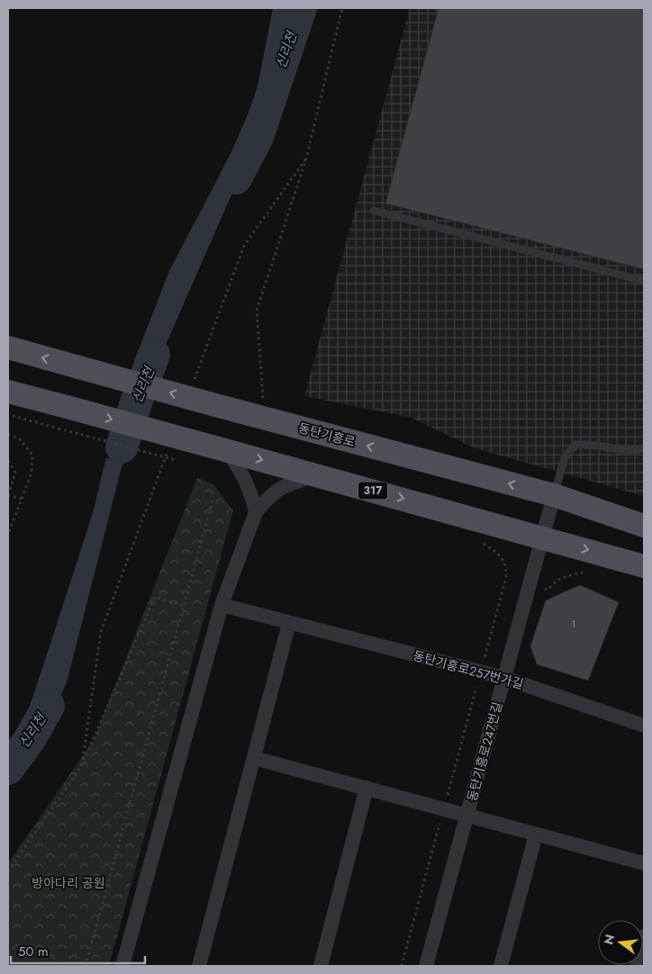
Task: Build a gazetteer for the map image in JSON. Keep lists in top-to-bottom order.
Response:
{
  "streets": {
    "main road": ["동탄기흥로", "317"],
    "street": ["동탄기흥로257번가길", "동탄기흥로247번길"]
  },
  "crossings": [
    ["동탄기흥로", "동탄기흥로247번길"],
    ["317", "동탄기흥로247번길"],
    ["동탄기흥로257번가길", "동탄기흥로247번길"]
  ],
  "water": ["신리천"],
  "parks": ["방아다리 공원"],
  "house_numbers": ["1"],
  "scale_bar": "50 m",
  "north": "left"
}
